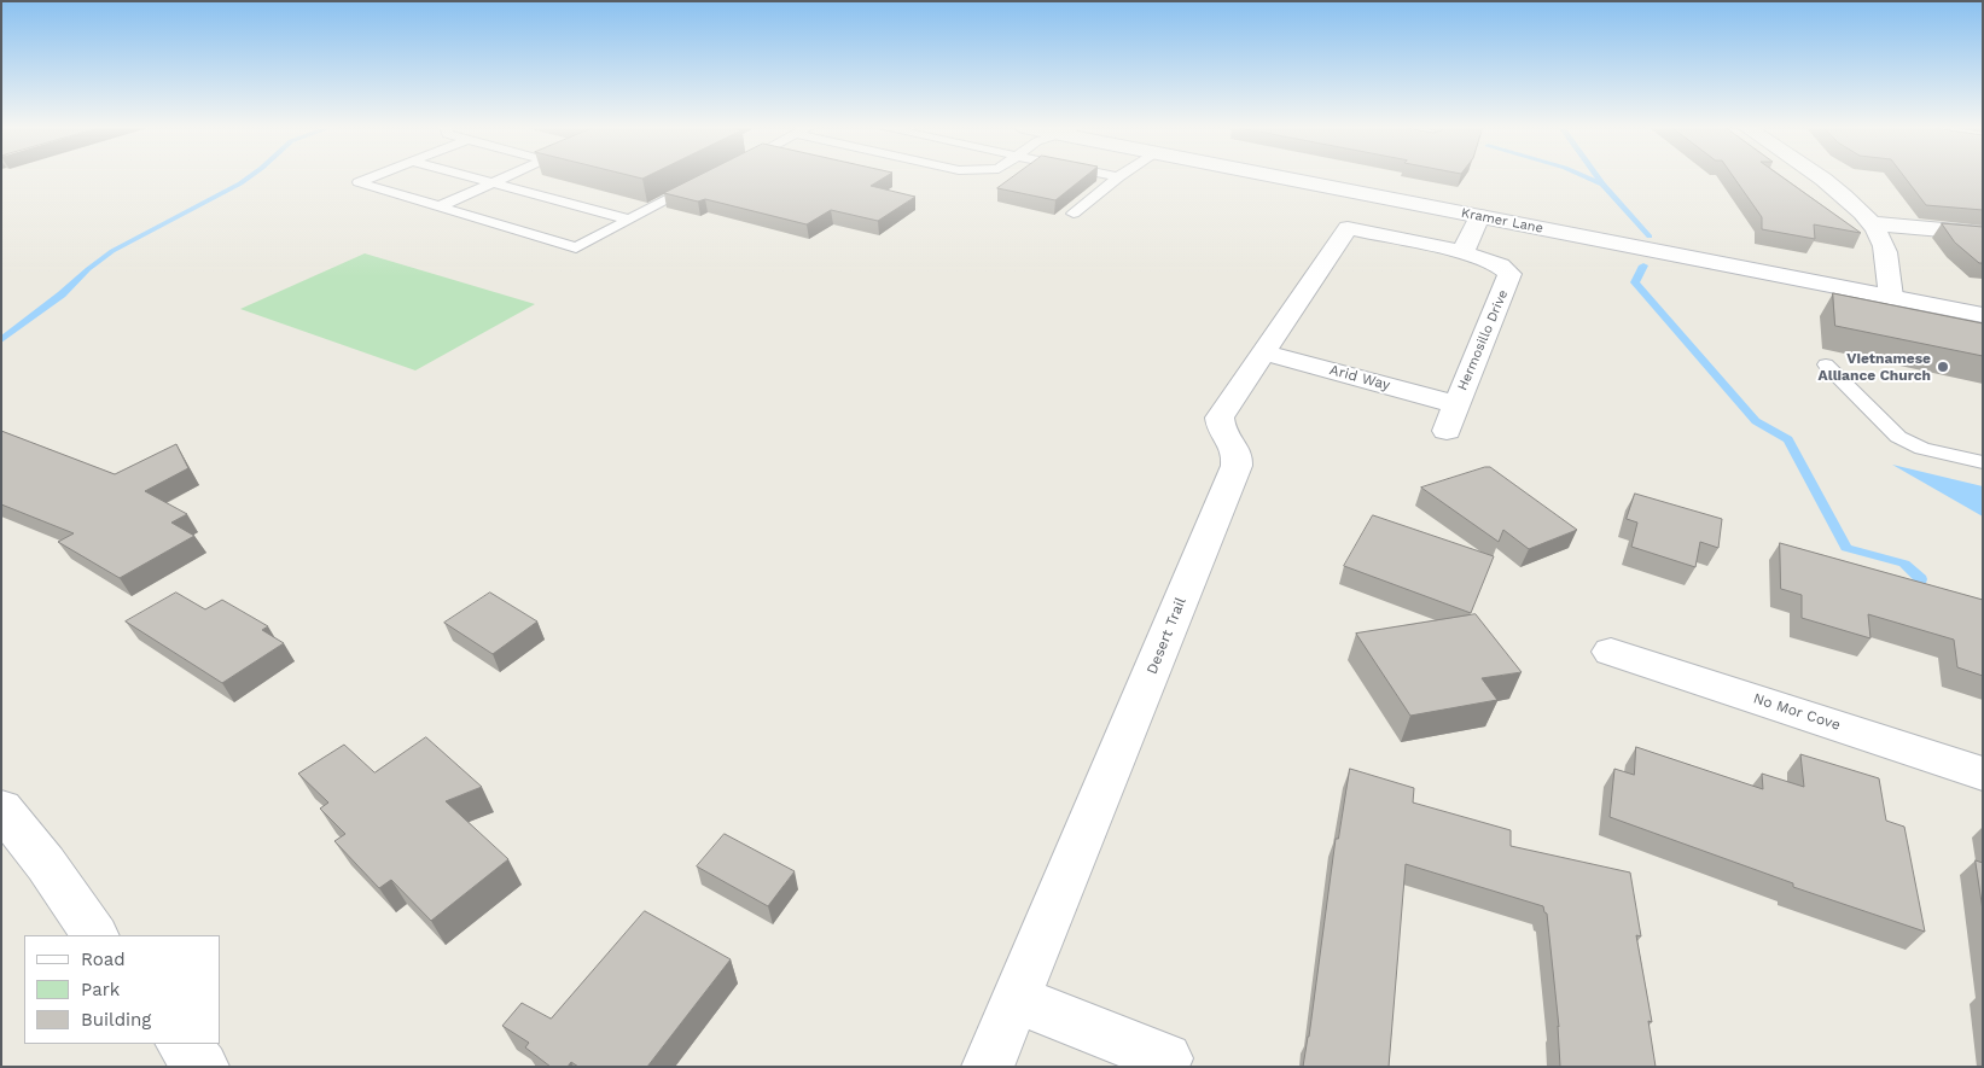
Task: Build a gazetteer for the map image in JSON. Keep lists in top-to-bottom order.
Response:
{
  "streets": {
    "street": [
      "Kramer Lane",
      "Hermosillo Drive",
      "Arid Way",
      "Desert Trail",
      "No Mor Cove"
    ]
  },
  "crossings": [
    ["Hermosillo Drive", "Arid Way"],
    ["Hermosillo Drive", "Desert Trail"],
    ["Arid Way", "Desert Trail"]
  ],
  "places": ["Vietnamese Alliance Church"],
  "legend": ["Road", "Park", "Building"]
}
